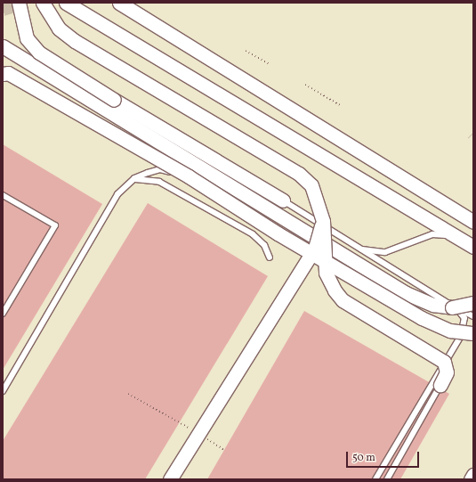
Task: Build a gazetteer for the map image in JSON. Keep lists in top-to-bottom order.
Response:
{
  "scale_bar": "50 m"
}
